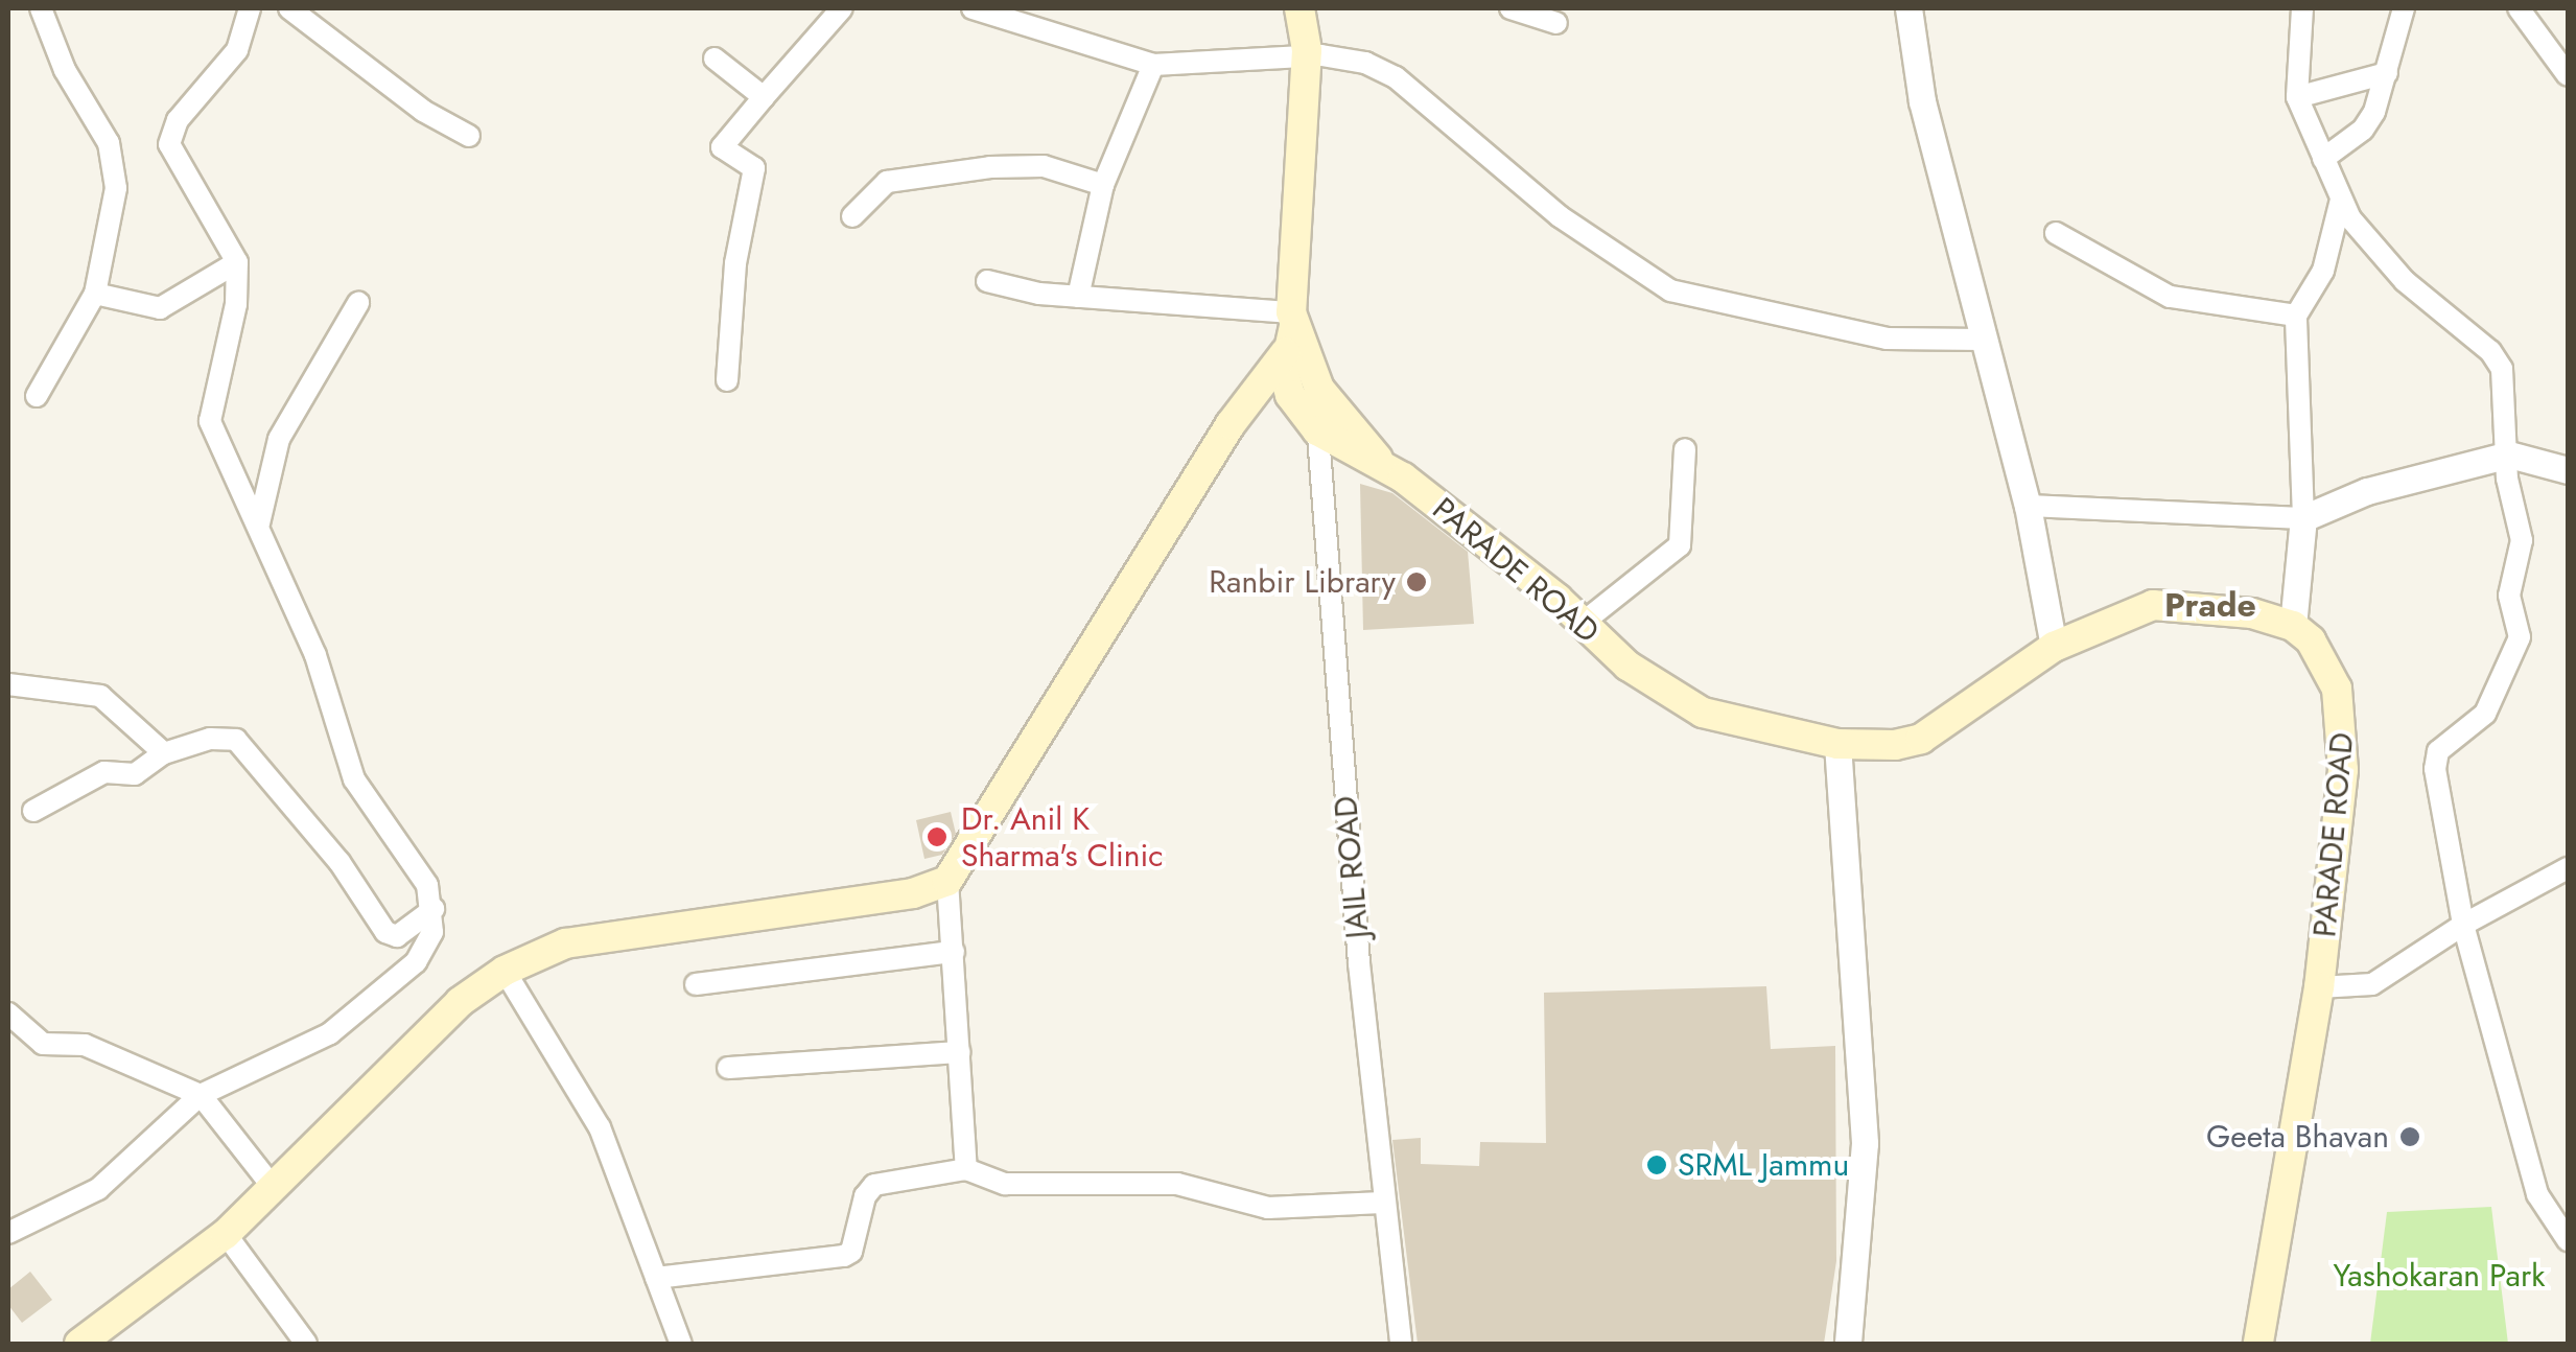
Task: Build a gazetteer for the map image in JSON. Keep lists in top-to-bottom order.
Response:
{
  "streets": {
    "main road": ["PARADE ROAD"],
    "street": ["JAIL ROAD"]
  },
  "districts": ["Prade"],
  "parks": ["Yashokaran Park"],
  "places": [
    "Ranbir Library",
    "Dr. Anil K Sharma's Clinic",
    "Geeta Bhavan",
    "SRML Jammu"
  ]
}
